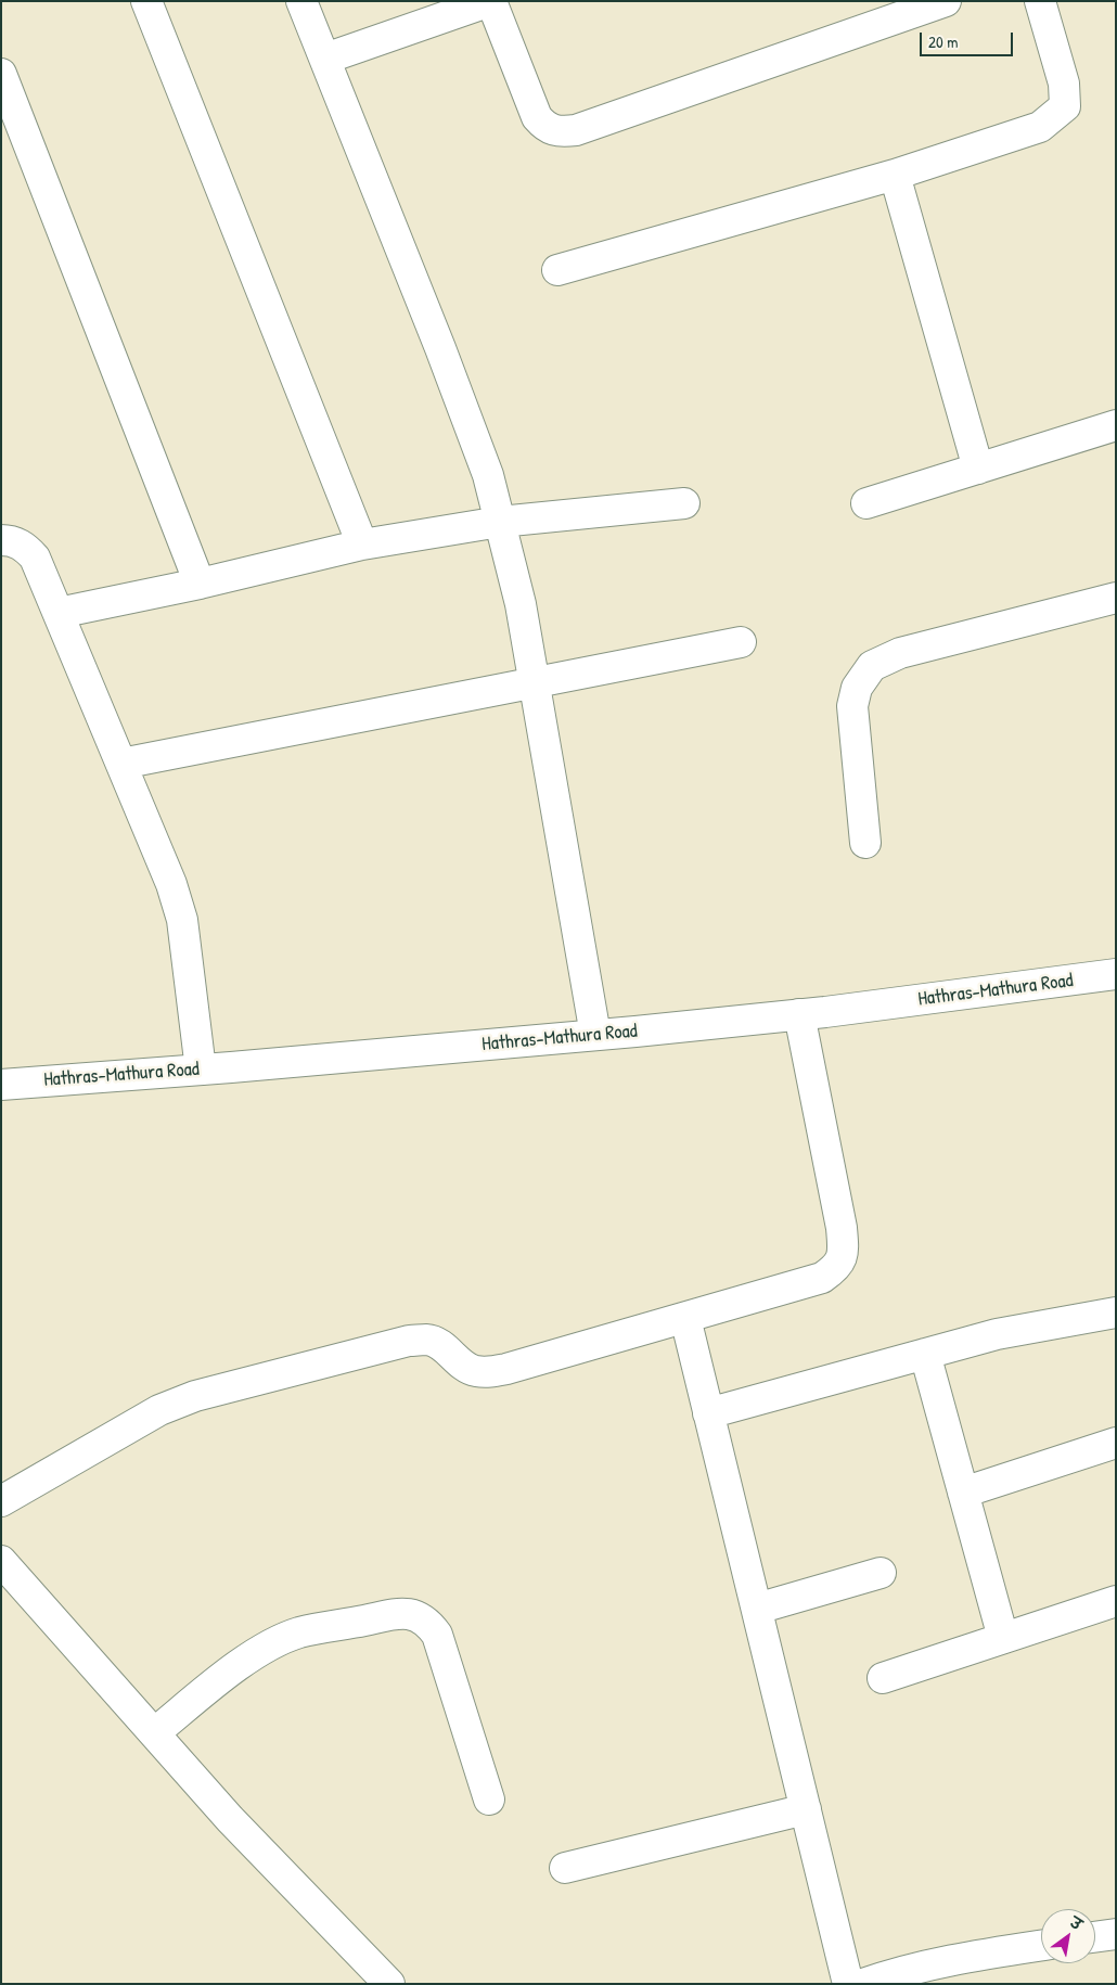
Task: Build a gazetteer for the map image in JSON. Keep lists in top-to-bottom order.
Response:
{
  "streets": {
    "main road": ["Hathras-Mathura Road"]
  },
  "scale_bar": "20 m",
  "north": "top right"
}
